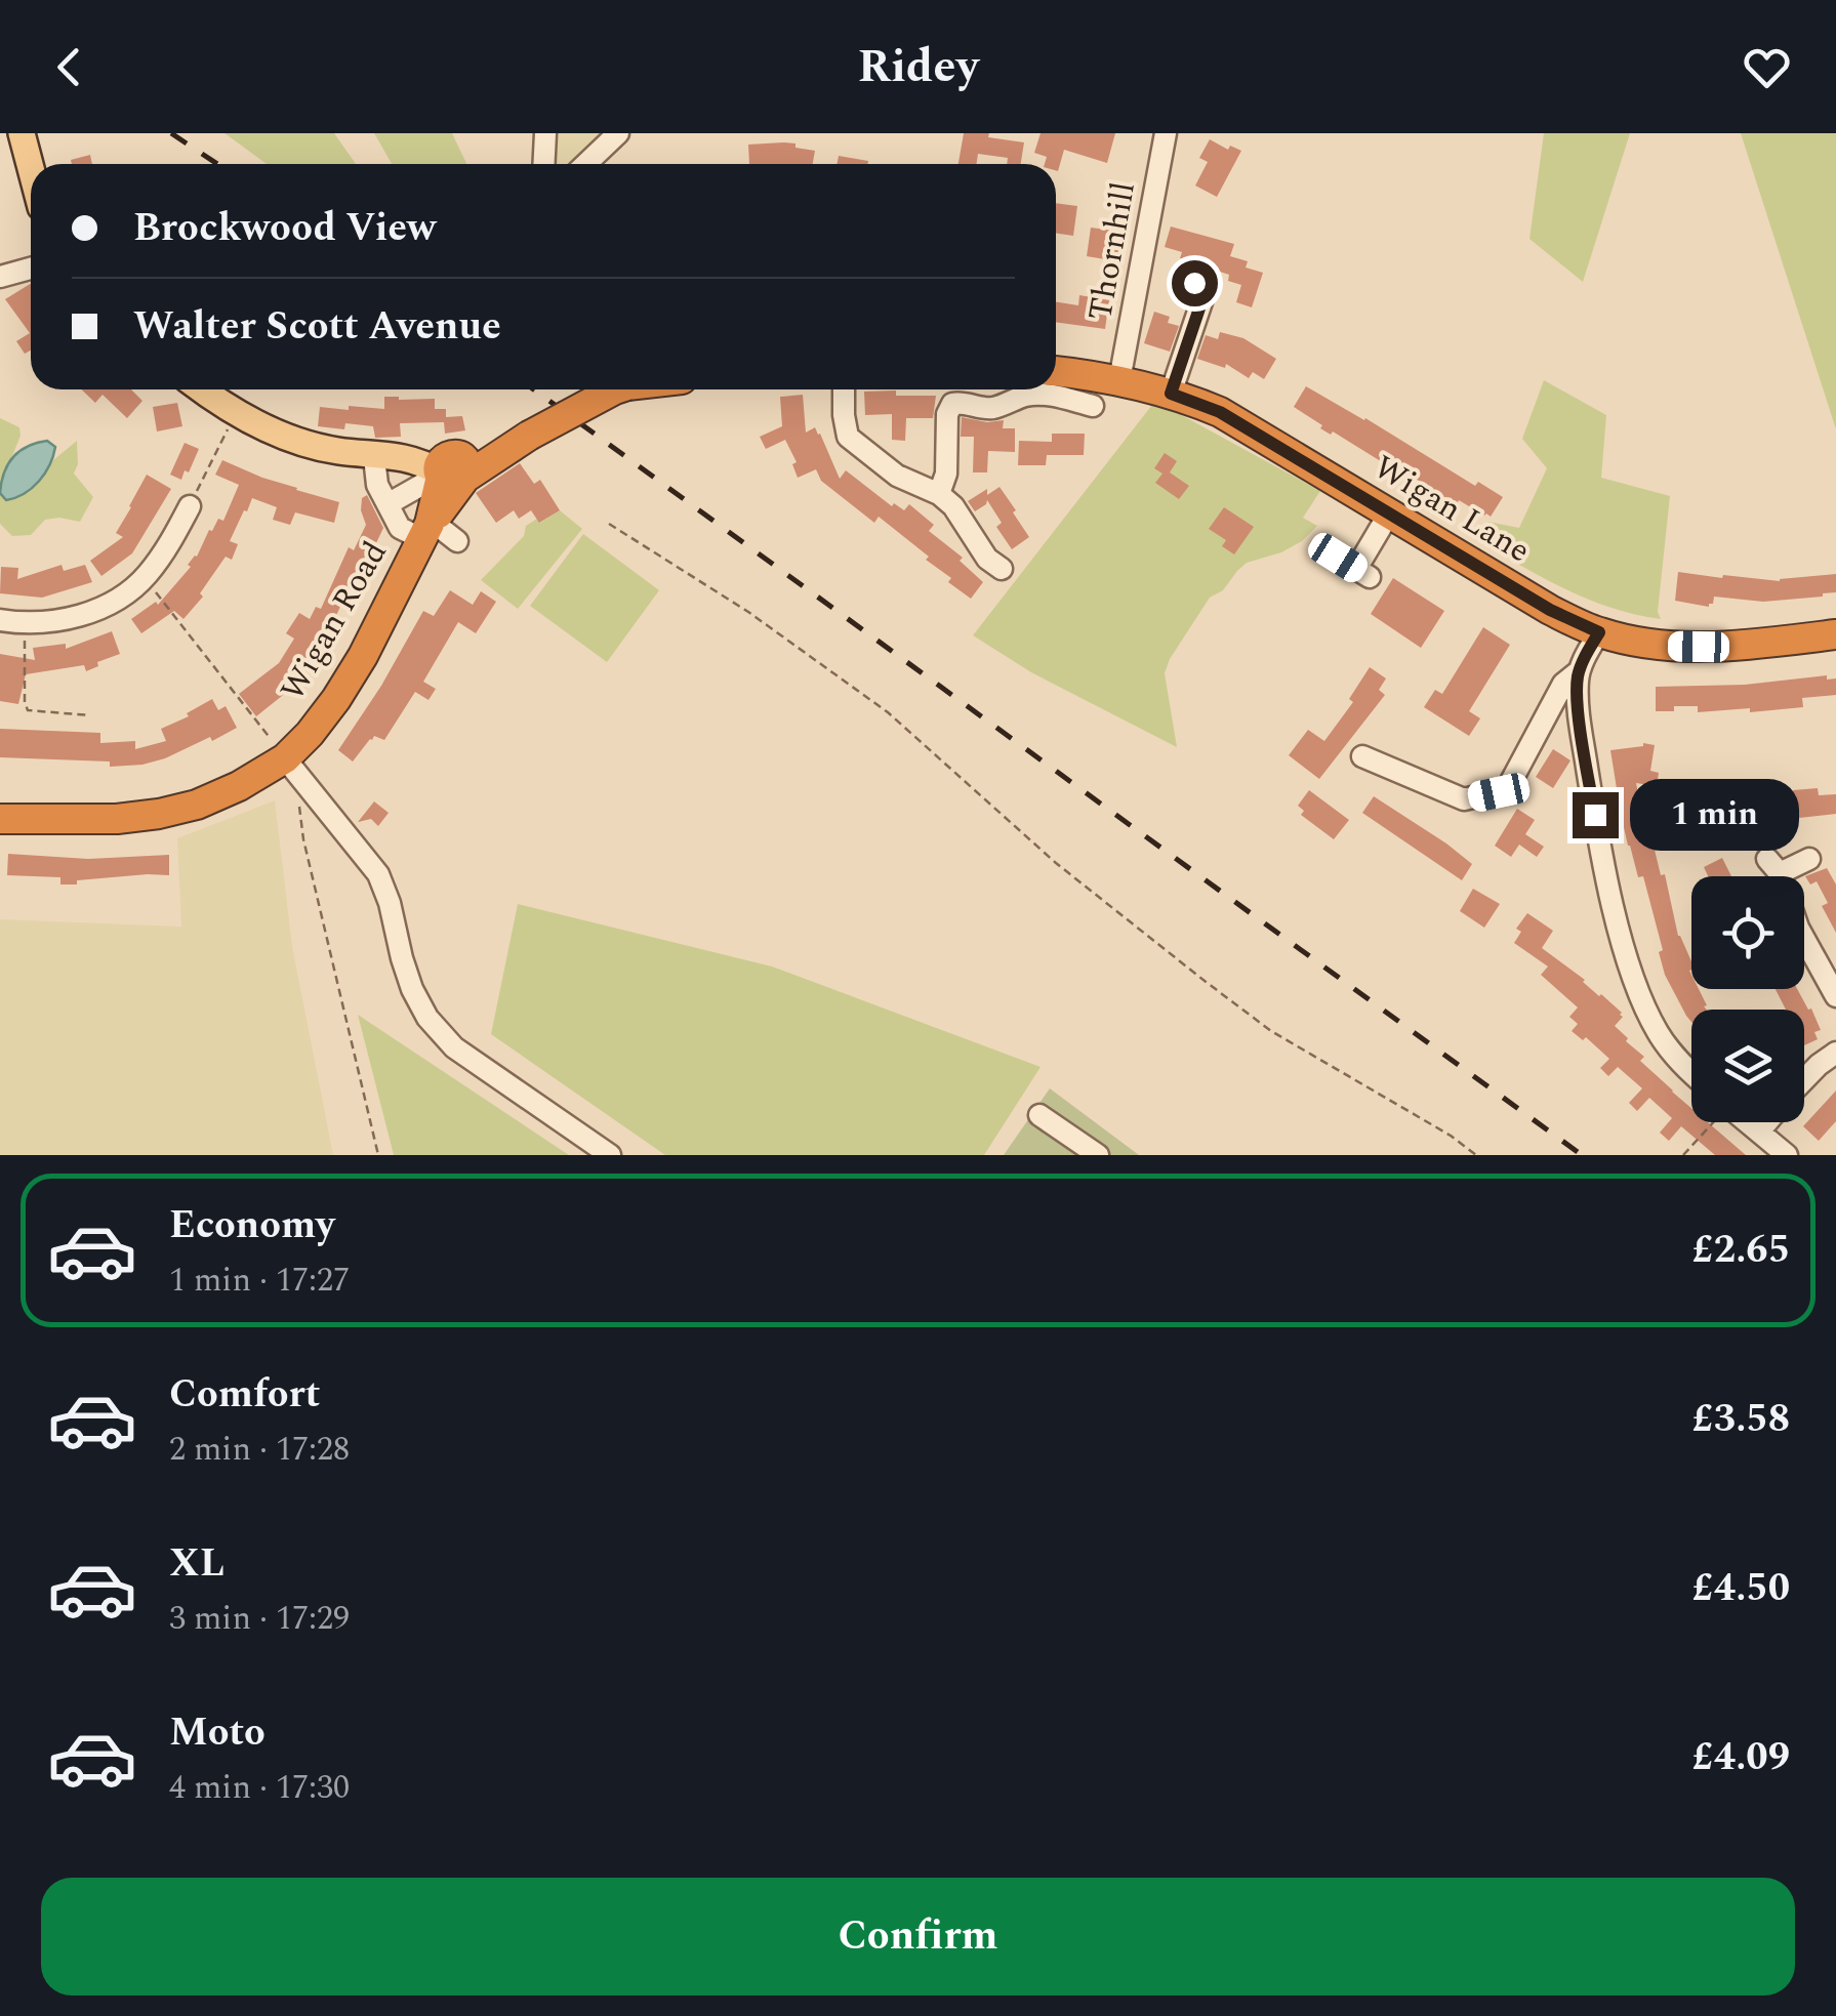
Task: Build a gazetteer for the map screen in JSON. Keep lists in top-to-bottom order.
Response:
{
  "streets": {
    "highway": ["Wigan Lane", "Wigan Road"],
    "street": ["Thornhill"]
  },
  "crossings": [
    ["Thornhill", "Wigan Lane"]
  ],
  "page": {
    "header": "Ridey",
    "banner": ["Brockwood View", "Walter Scott Avenue"],
    "bubble": "1 min",
    "list": [
      {
        "name": "Economy",
        "note": "1 min · 17:27",
        "value": "£2.65"
      },
      {
        "name": "Comfort",
        "note": "2 min · 17:28",
        "value": "£3.58"
      },
      {
        "name": "XL",
        "note": "3 min · 17:29",
        "value": "£4.50"
      },
      {
        "name": "Moto",
        "note": "4 min · 17:30",
        "value": "£4.09"
      }
    ],
    "buttons": "Confirm"
  }
}
